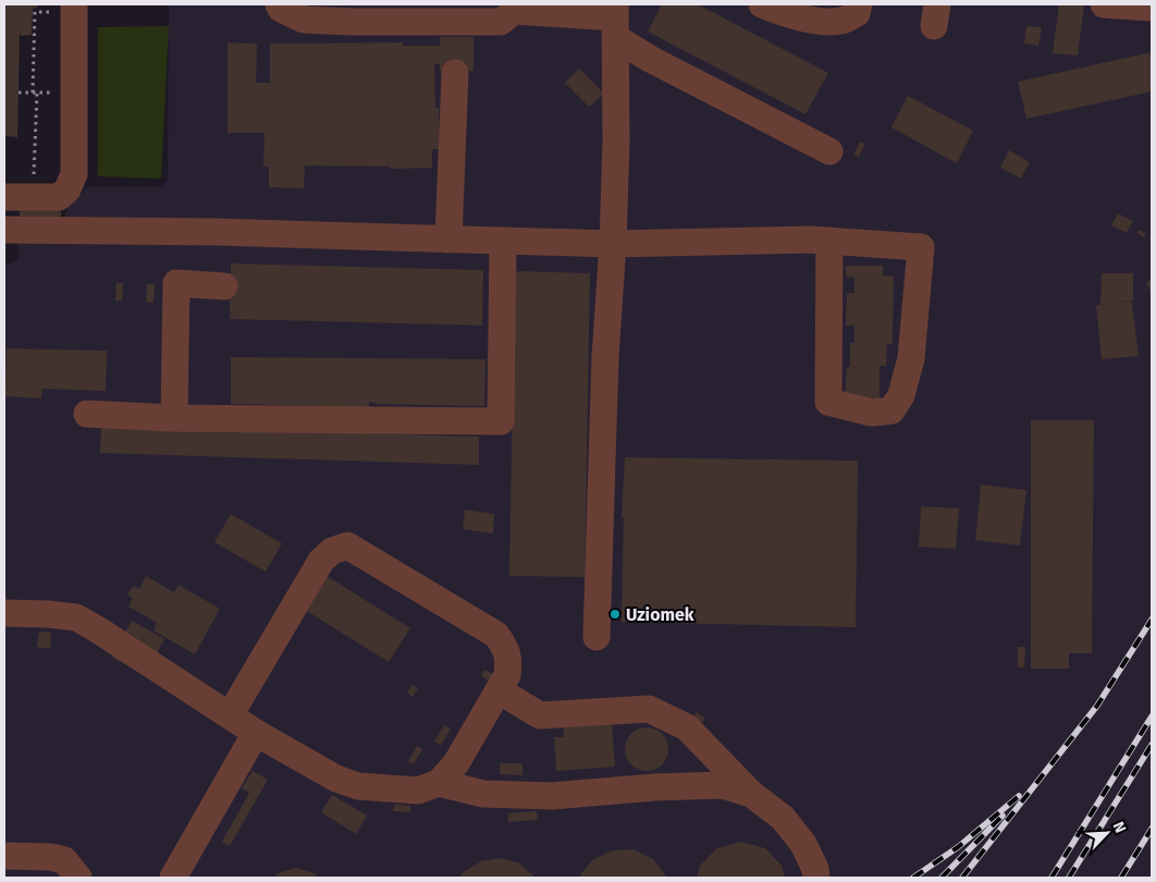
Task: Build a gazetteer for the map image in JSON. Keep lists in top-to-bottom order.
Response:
{
  "places": ["Uziomek"],
  "north": "top right"
}
